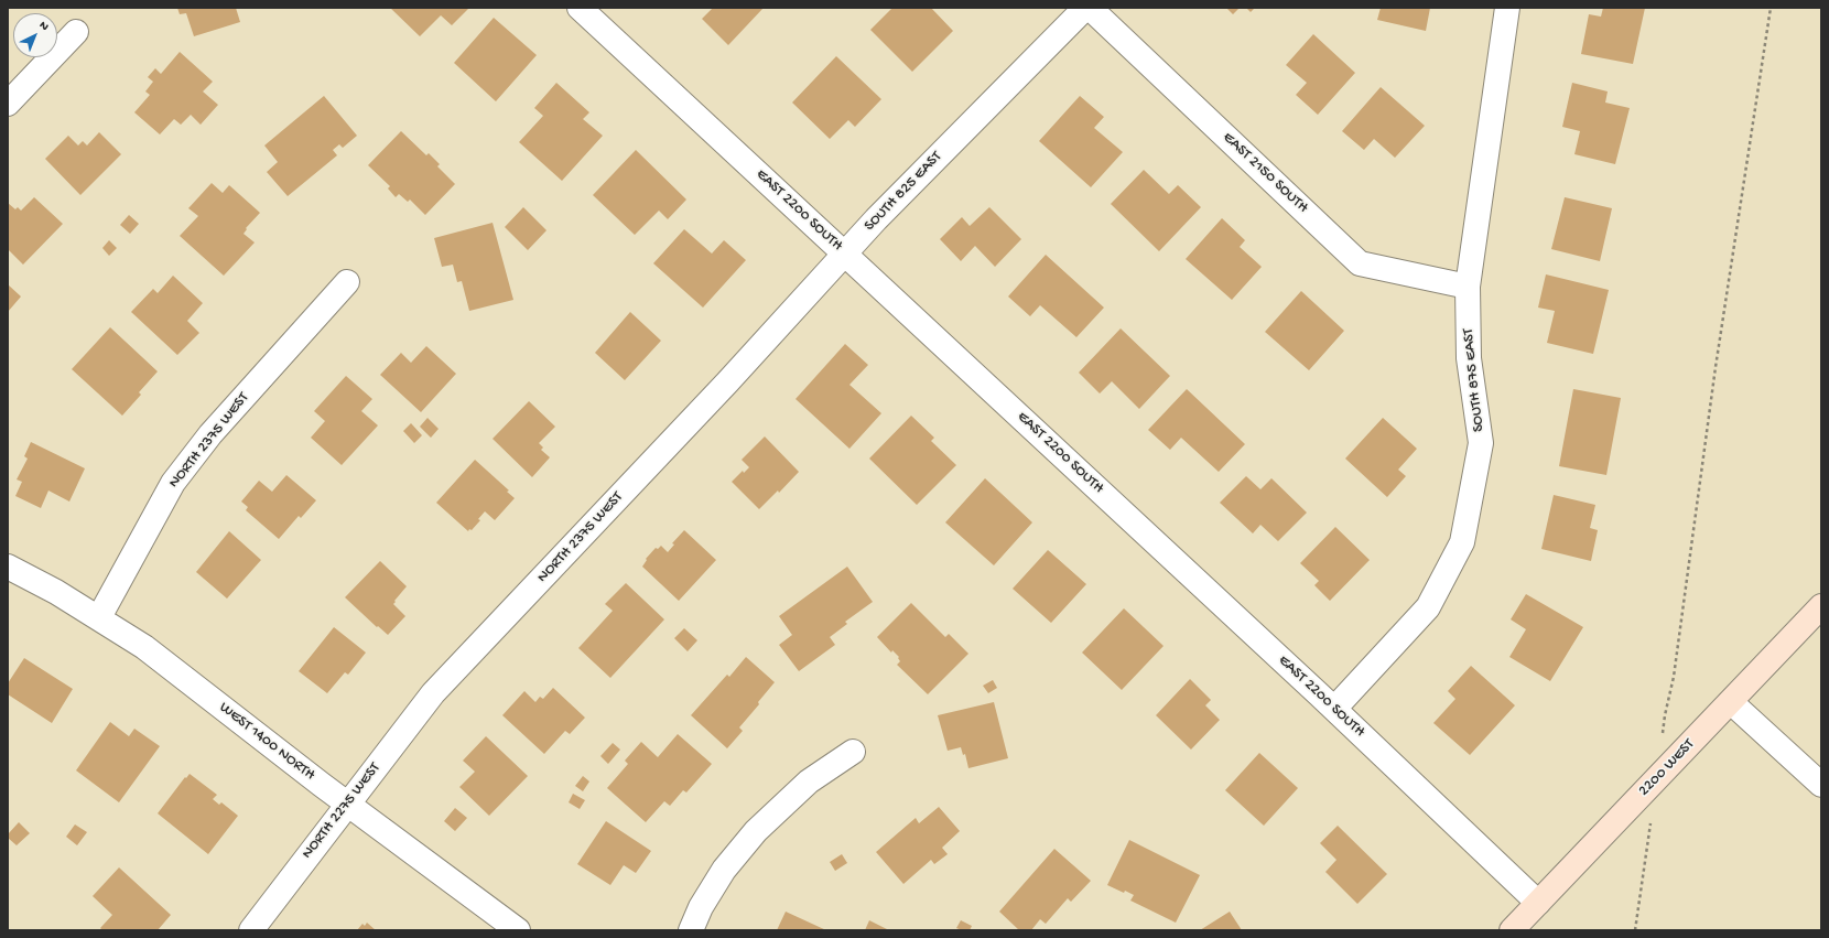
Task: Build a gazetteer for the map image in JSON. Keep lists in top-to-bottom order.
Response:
{
  "streets": {
    "street": [
      "EAST 2150 SOUTH",
      "SOUTH 825 EAST",
      "EAST 2200 SOUTH",
      "SOUTH 875 EAST",
      "NORTH 2375 WEST",
      "WEST 1400 NORTH",
      "2200 WEST",
      "NORTH 2275 WEST"
    ]
  },
  "crossings": [
    ["EAST 2150 SOUTH", "SOUTH 875 EAST"],
    ["SOUTH 825 EAST", "EAST 2200 SOUTH"],
    ["SOUTH 825 EAST", "NORTH 2375 WEST"],
    ["EAST 2200 SOUTH", "SOUTH 875 EAST"],
    ["EAST 2200 SOUTH", "2200 WEST"],
    ["NORTH 2375 WEST", "WEST 1400 NORTH"],
    ["NORTH 2375 WEST", "NORTH 2275 WEST"],
    ["WEST 1400 NORTH", "NORTH 2275 WEST"]
  ],
  "north": "top right"
}
